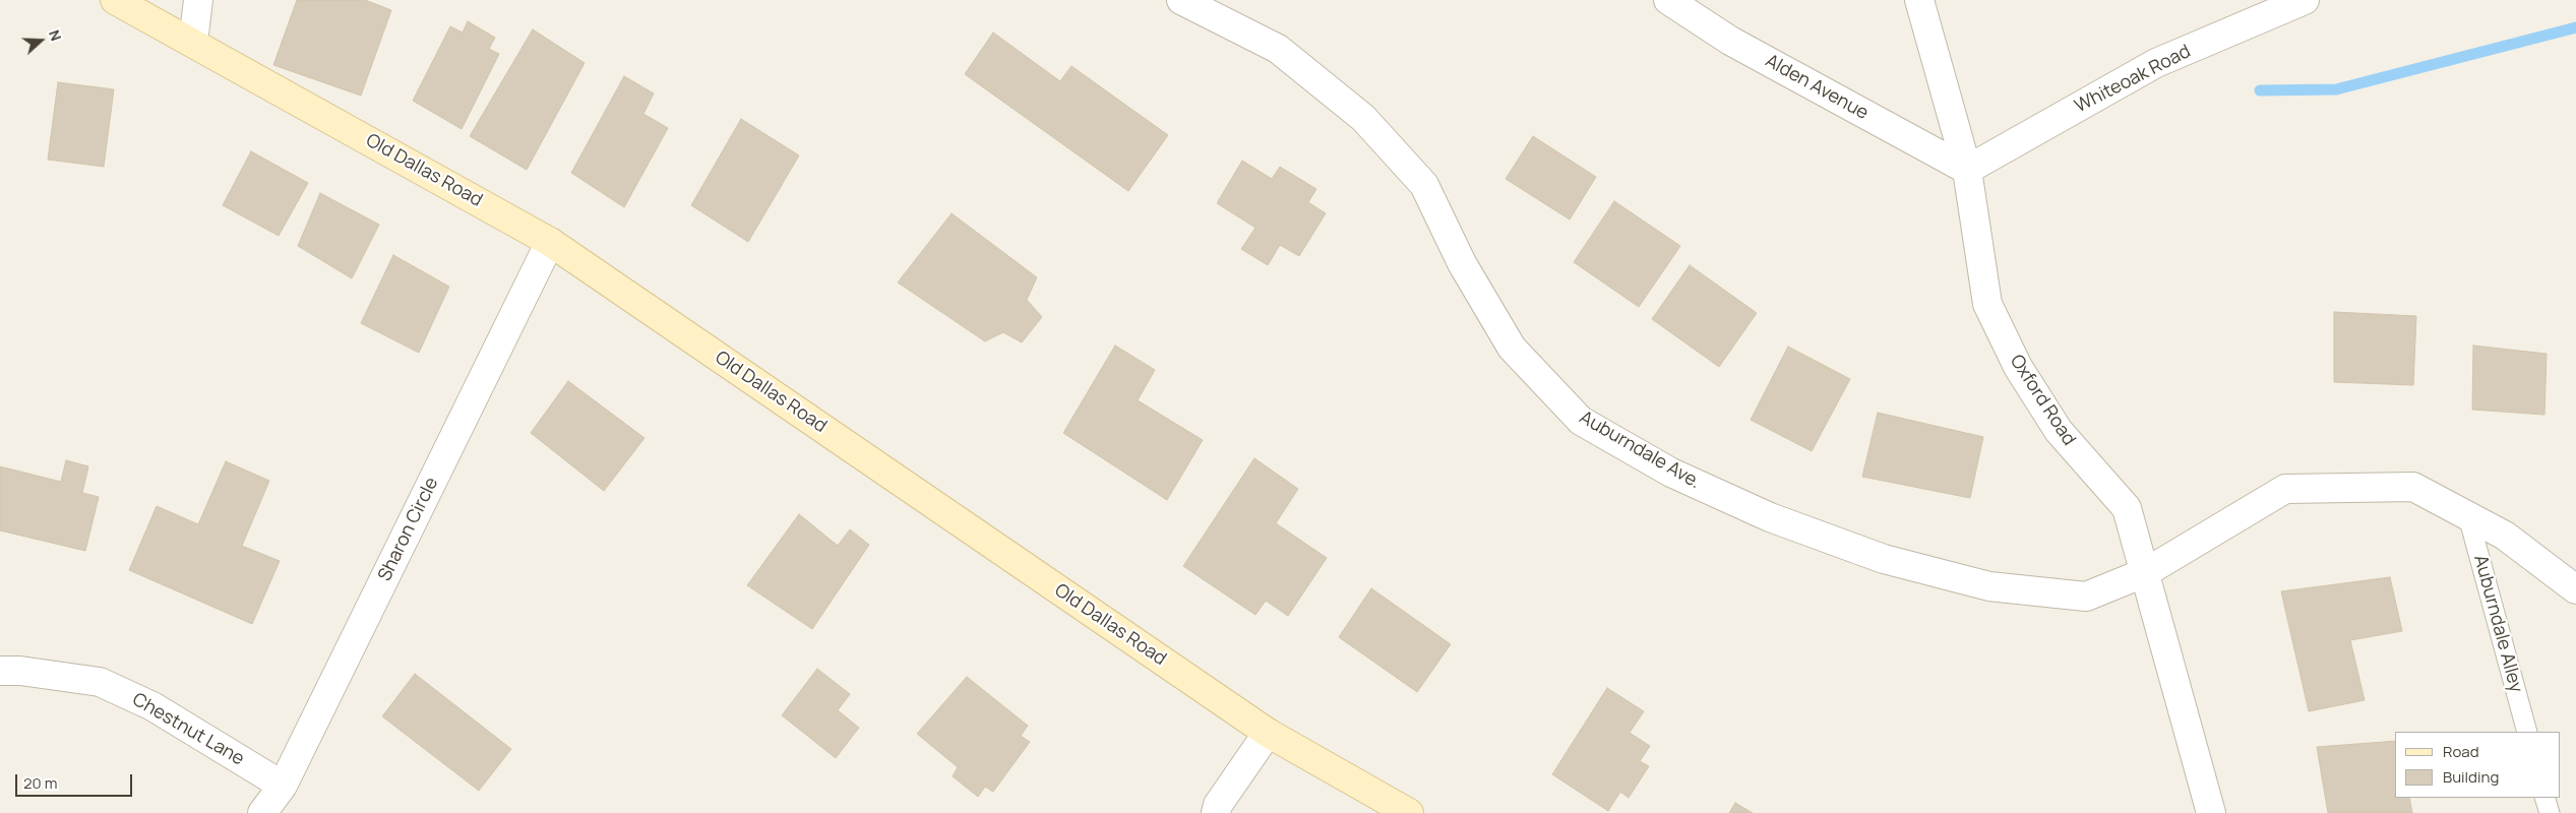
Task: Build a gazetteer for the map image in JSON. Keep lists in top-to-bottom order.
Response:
{
  "streets": {
    "street": [
      "Whiteoak Road",
      "Alden Avenue",
      "Old Dallas Road",
      "Oxford Road",
      "Auburndale Ave.",
      "Sharon Circle",
      "Chestnut Lane"
    ],
    "lane": ["Auburndale Alley"]
  },
  "crossings": [
    ["Whiteoak Road", "Alden Avenue"],
    ["Whiteoak Road", "Oxford Road"],
    ["Alden Avenue", "Oxford Road"],
    ["Old Dallas Road", "Sharon Circle"],
    ["Oxford Road", "Auburndale Ave."],
    ["Auburndale Ave.", "Auburndale Alley"],
    ["Sharon Circle", "Chestnut Lane"]
  ],
  "legend": ["Road", "Building"],
  "scale_bar": "20 m",
  "north": "right"
}
